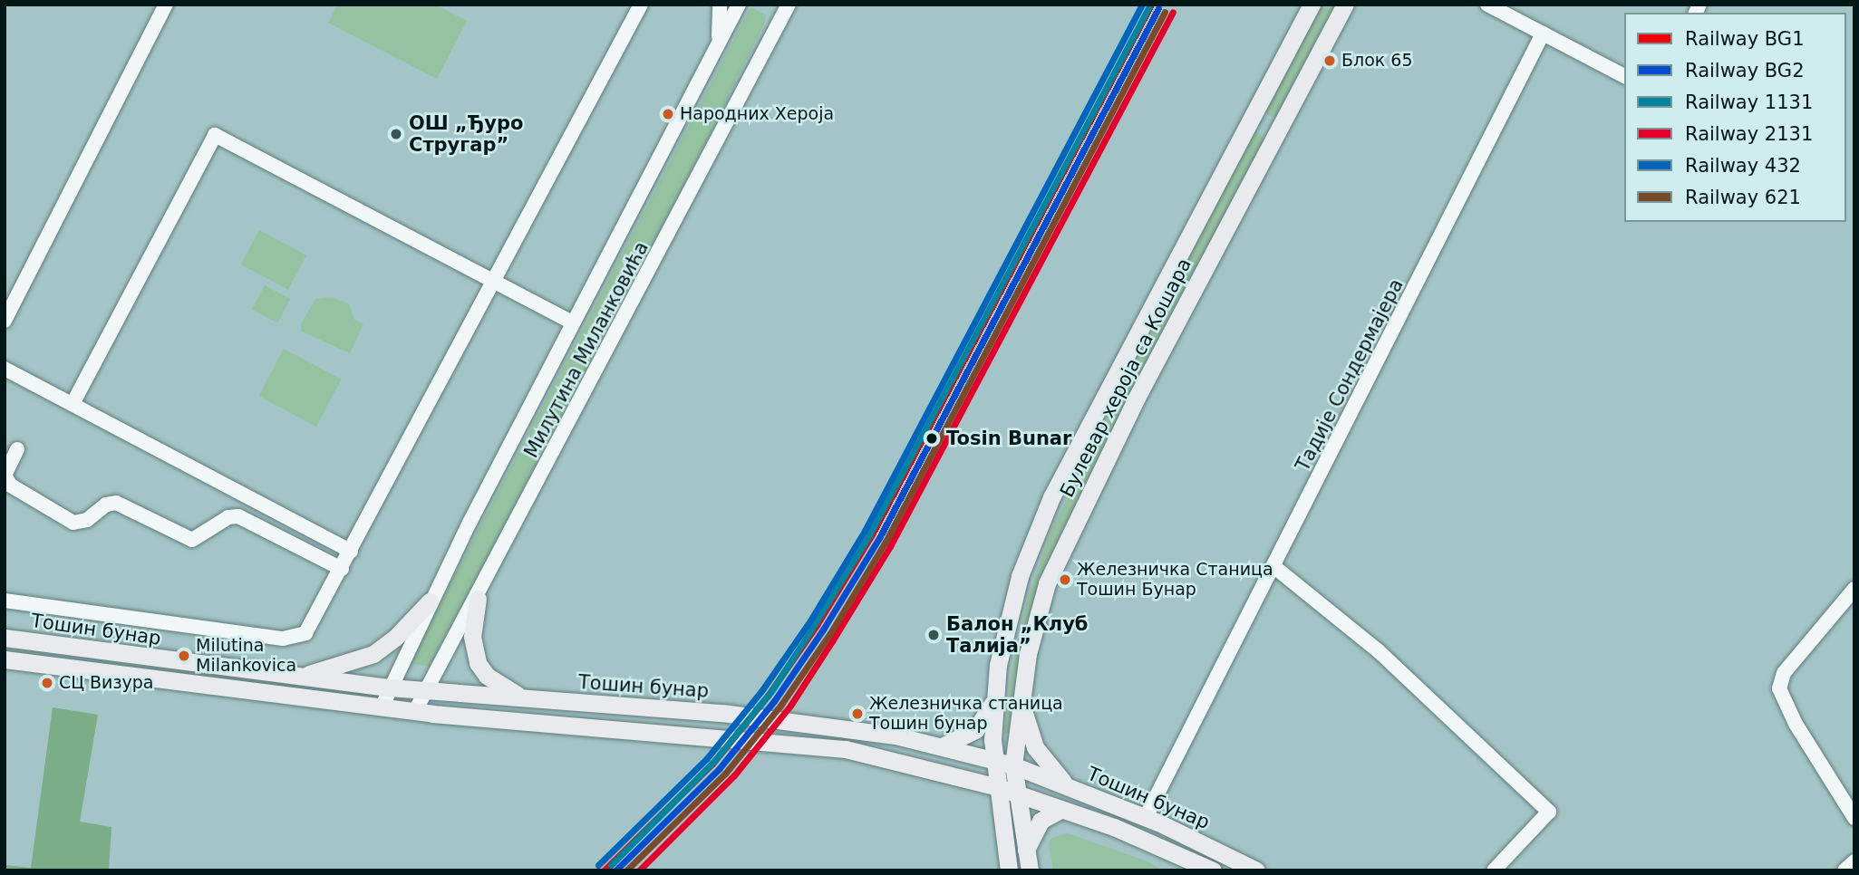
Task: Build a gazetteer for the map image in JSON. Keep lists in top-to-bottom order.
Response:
{
  "streets": {
    "main road": ["Булевар хероја са Кошара", "Тошин бунар"],
    "street": ["Милутина Миланковића", "Тадије Сондермајера"]
  },
  "crossings": [
    ["Милутина Миланковића", "Тошин бунар"],
    ["Тадије Сондермајера", "Тошин бунар"],
    ["Булевар хероја са Кошара", "Тошин бунар"]
  ],
  "places": [
    "Блок 65",
    "Народних Хероја",
    "ОШ „Ђуро Стругар”",
    "Tosin Bunar",
    "Железничка Станица Тошин Бунар",
    "Балон „Клуб Талија”",
    "Milutina Milankovica",
    "СЦ Визура",
    "Железничка станица Тошин бунар"
  ],
  "lines": [
    "rail line BG1",
    "rail line 1131",
    "rail line 432",
    "rail line BG2",
    "rail line 2131",
    "rail line 621"
  ],
  "legend": [
    "Railway BG1",
    "Railway BG2",
    "Railway 1131",
    "Railway 2131",
    "Railway 432",
    "Railway 621"
  ]
}
